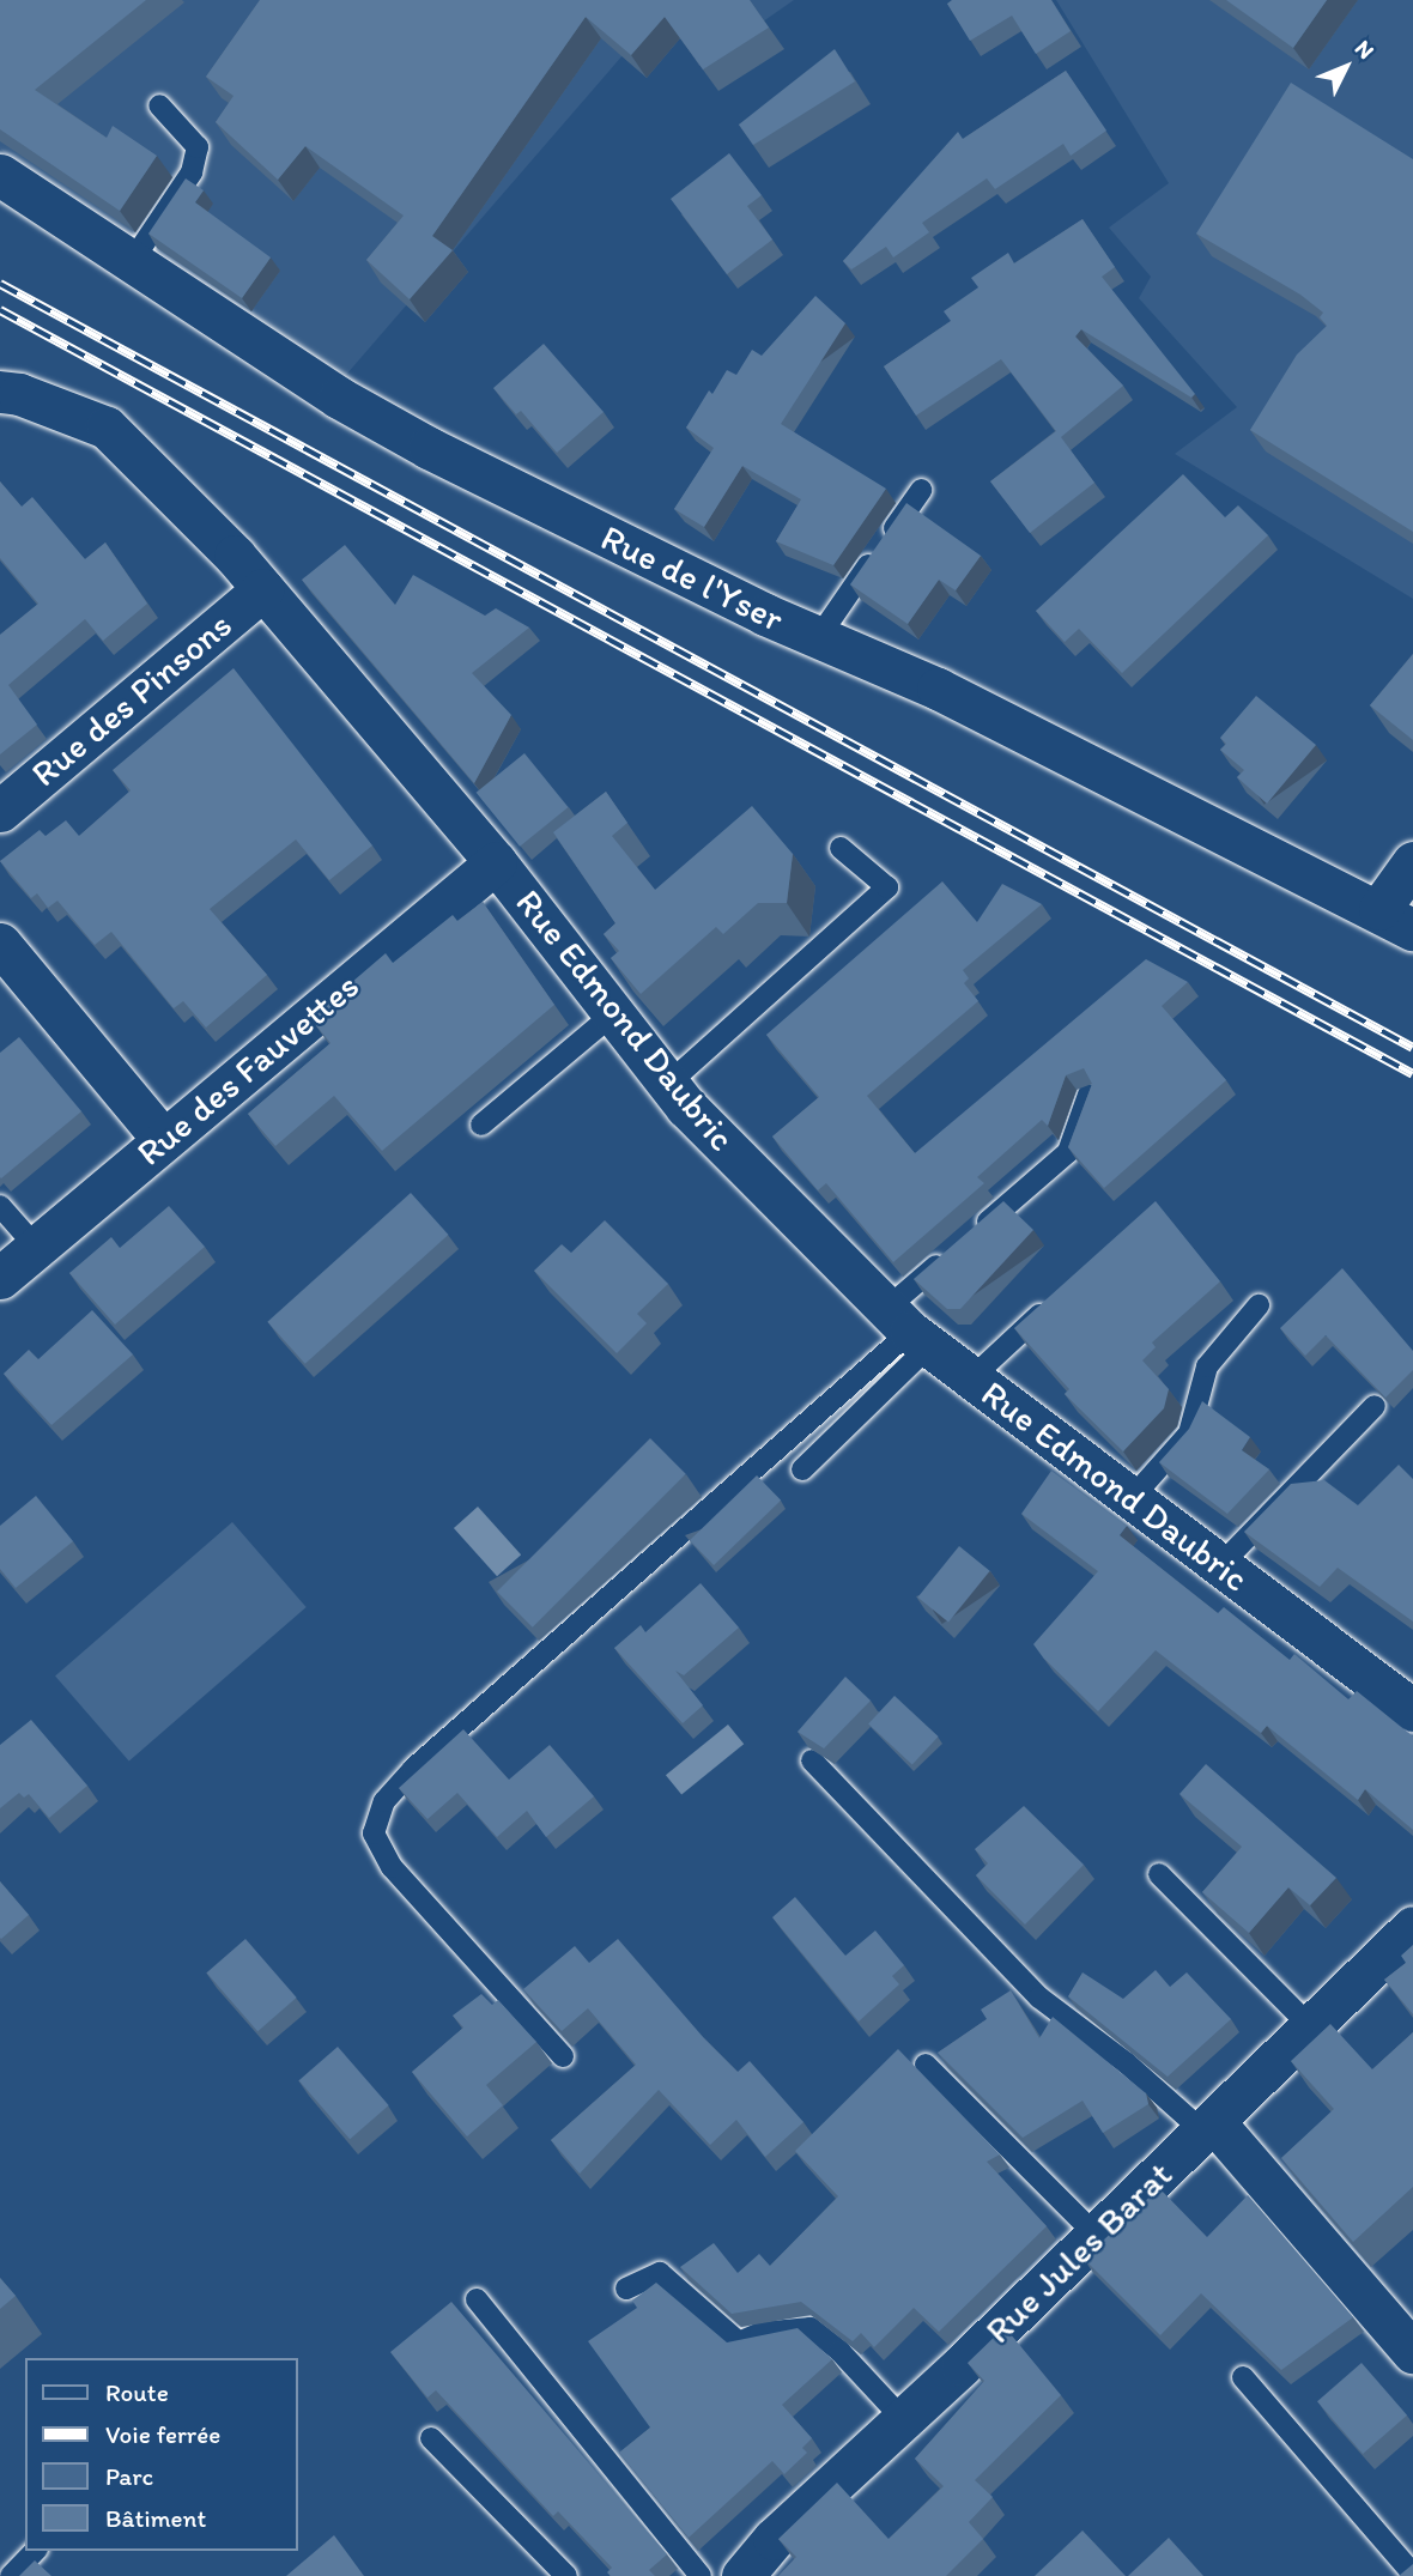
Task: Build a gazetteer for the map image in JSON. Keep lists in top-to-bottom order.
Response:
{
  "streets": {
    "street": [
      "Rue de l'Yser",
      "Rue des Pinsons",
      "Rue Edmond Daubric",
      "Rue des Fauvettes",
      "Rue Jules Barat"
    ]
  },
  "crossings": [
    ["Rue des Pinsons", "Rue Edmond Daubric"],
    ["Rue Edmond Daubric", "Rue des Fauvettes"]
  ],
  "legend": [
    "Route",
    "Voie ferrée",
    "Parc",
    "Bâtiment"
  ],
  "north": "top right"
}
